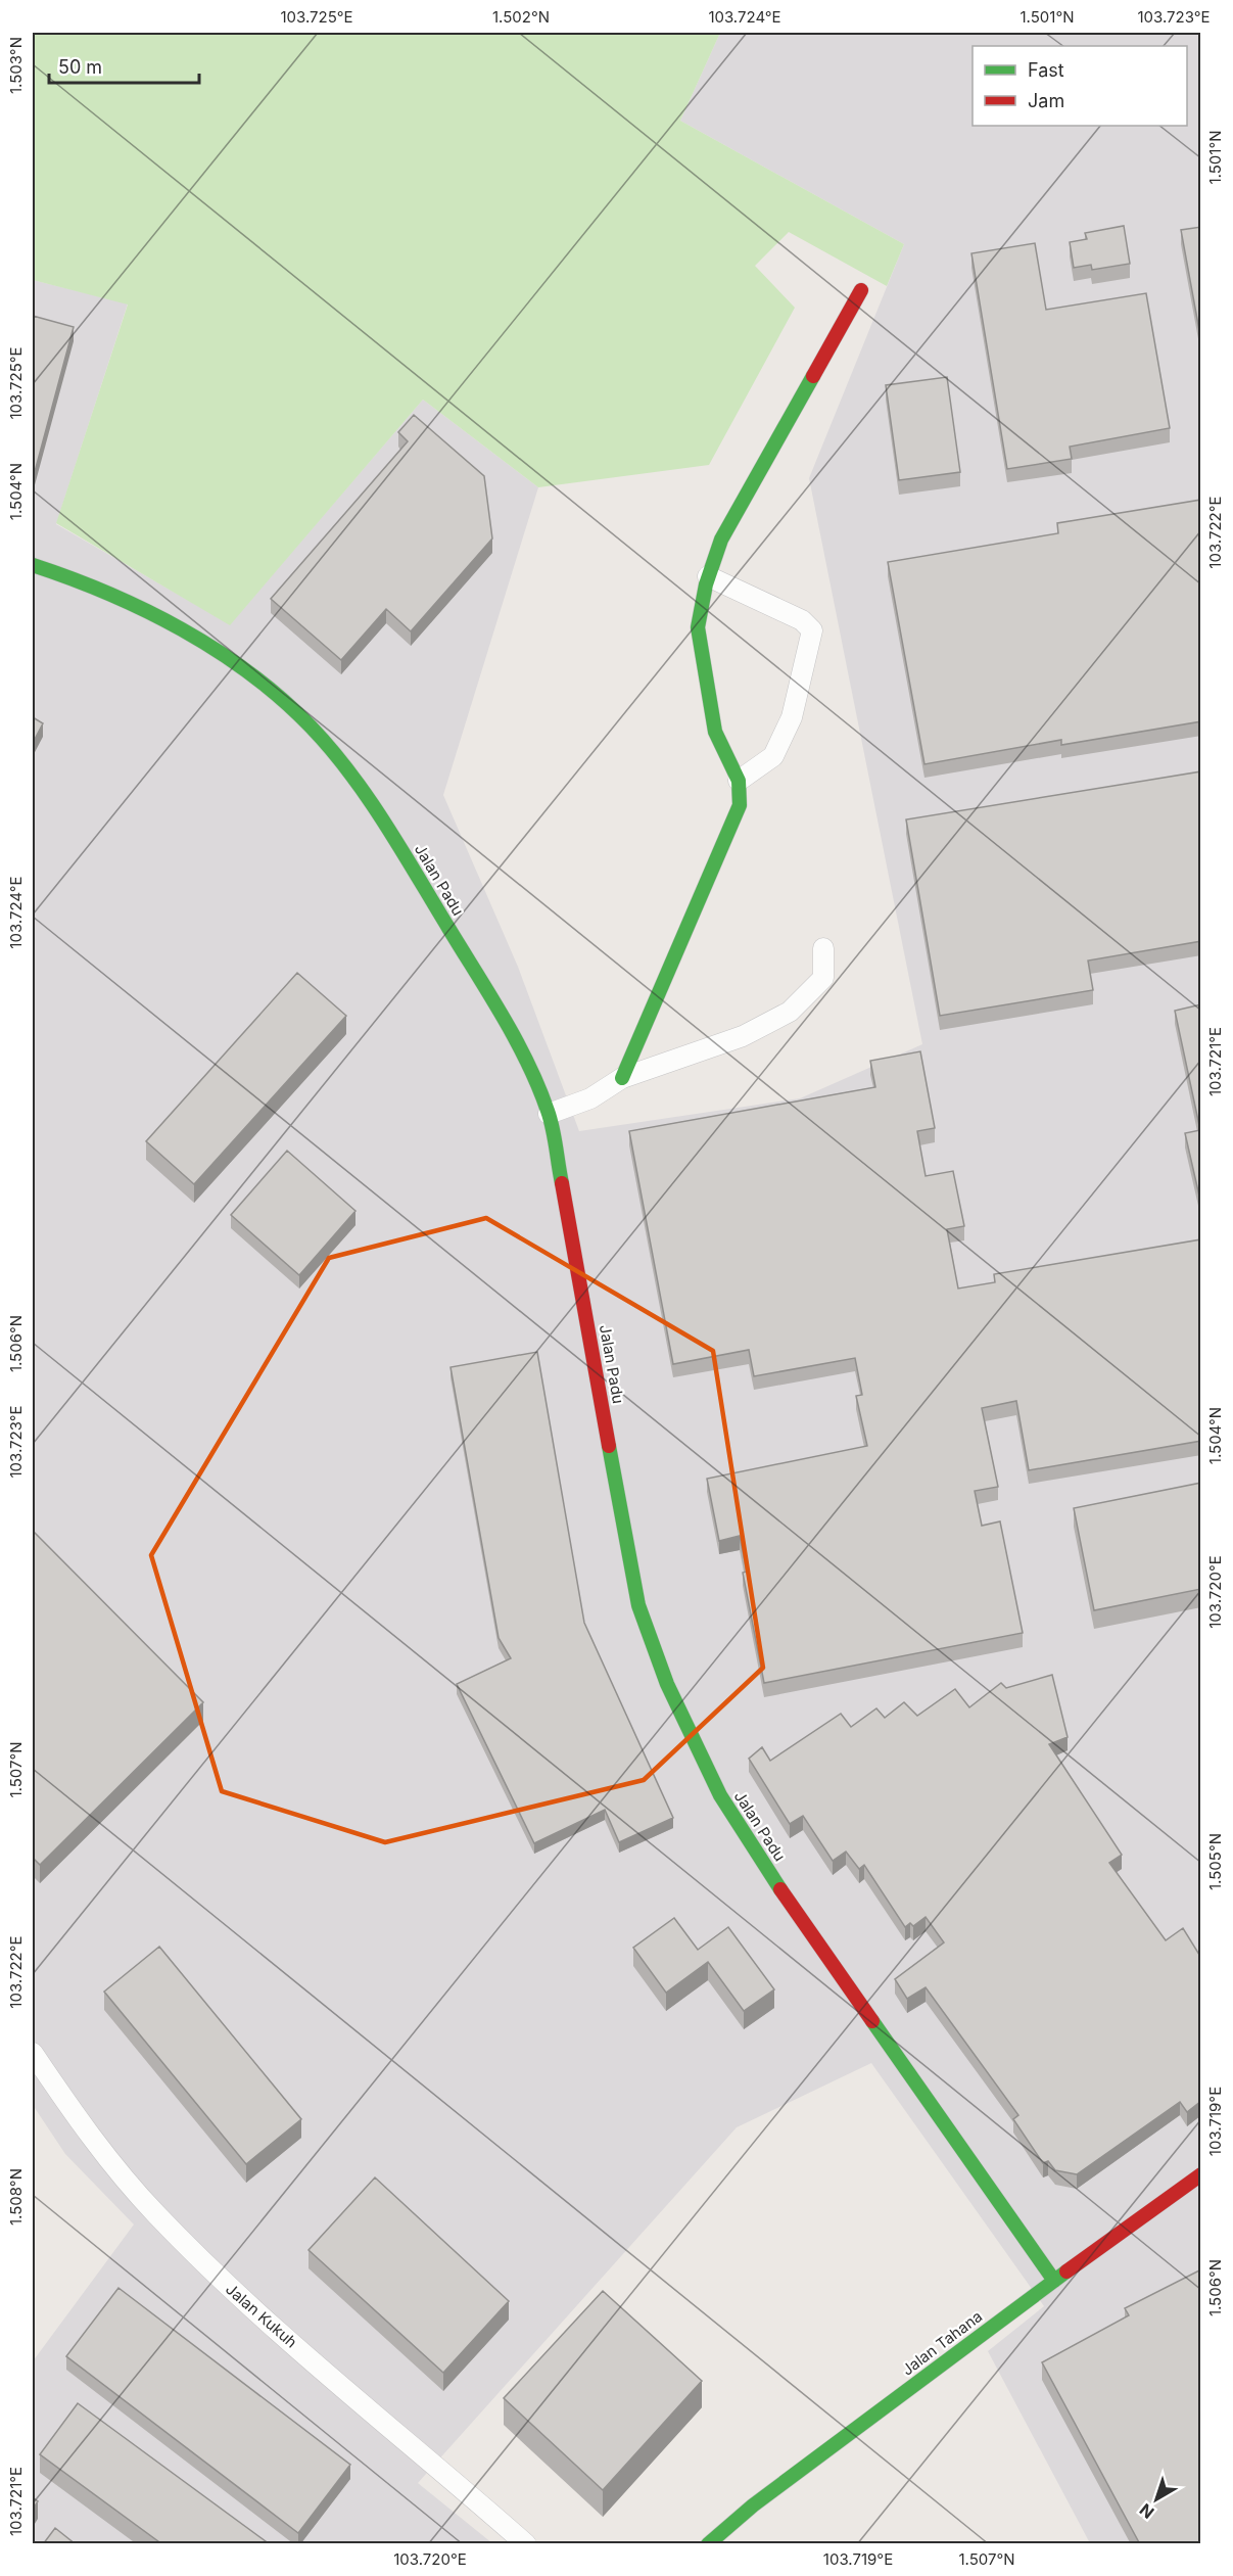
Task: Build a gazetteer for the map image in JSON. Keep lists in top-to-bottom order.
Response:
{
  "streets": {
    "street": ["Jalan Padu", "Jalan Kukuh", "Jalan Tahana"]
  },
  "crossings": [
    ["Jalan Padu", "Jalan Tahana"]
  ],
  "legend": ["Fast", "Jam"],
  "scale_bar": "50 m",
  "north": "bottom left",
  "coordinates": [
    "103.725°E",
    "1.502°N",
    "103.724°E",
    "1.501°N",
    "103.723°E",
    "1.503°N",
    "1.504°N",
    "103.722°E",
    "103.721°E",
    "1.506°N",
    "103.720°E",
    "1.507°N",
    "1.505°N",
    "103.719°E",
    "1.508°N"
  ]
}
